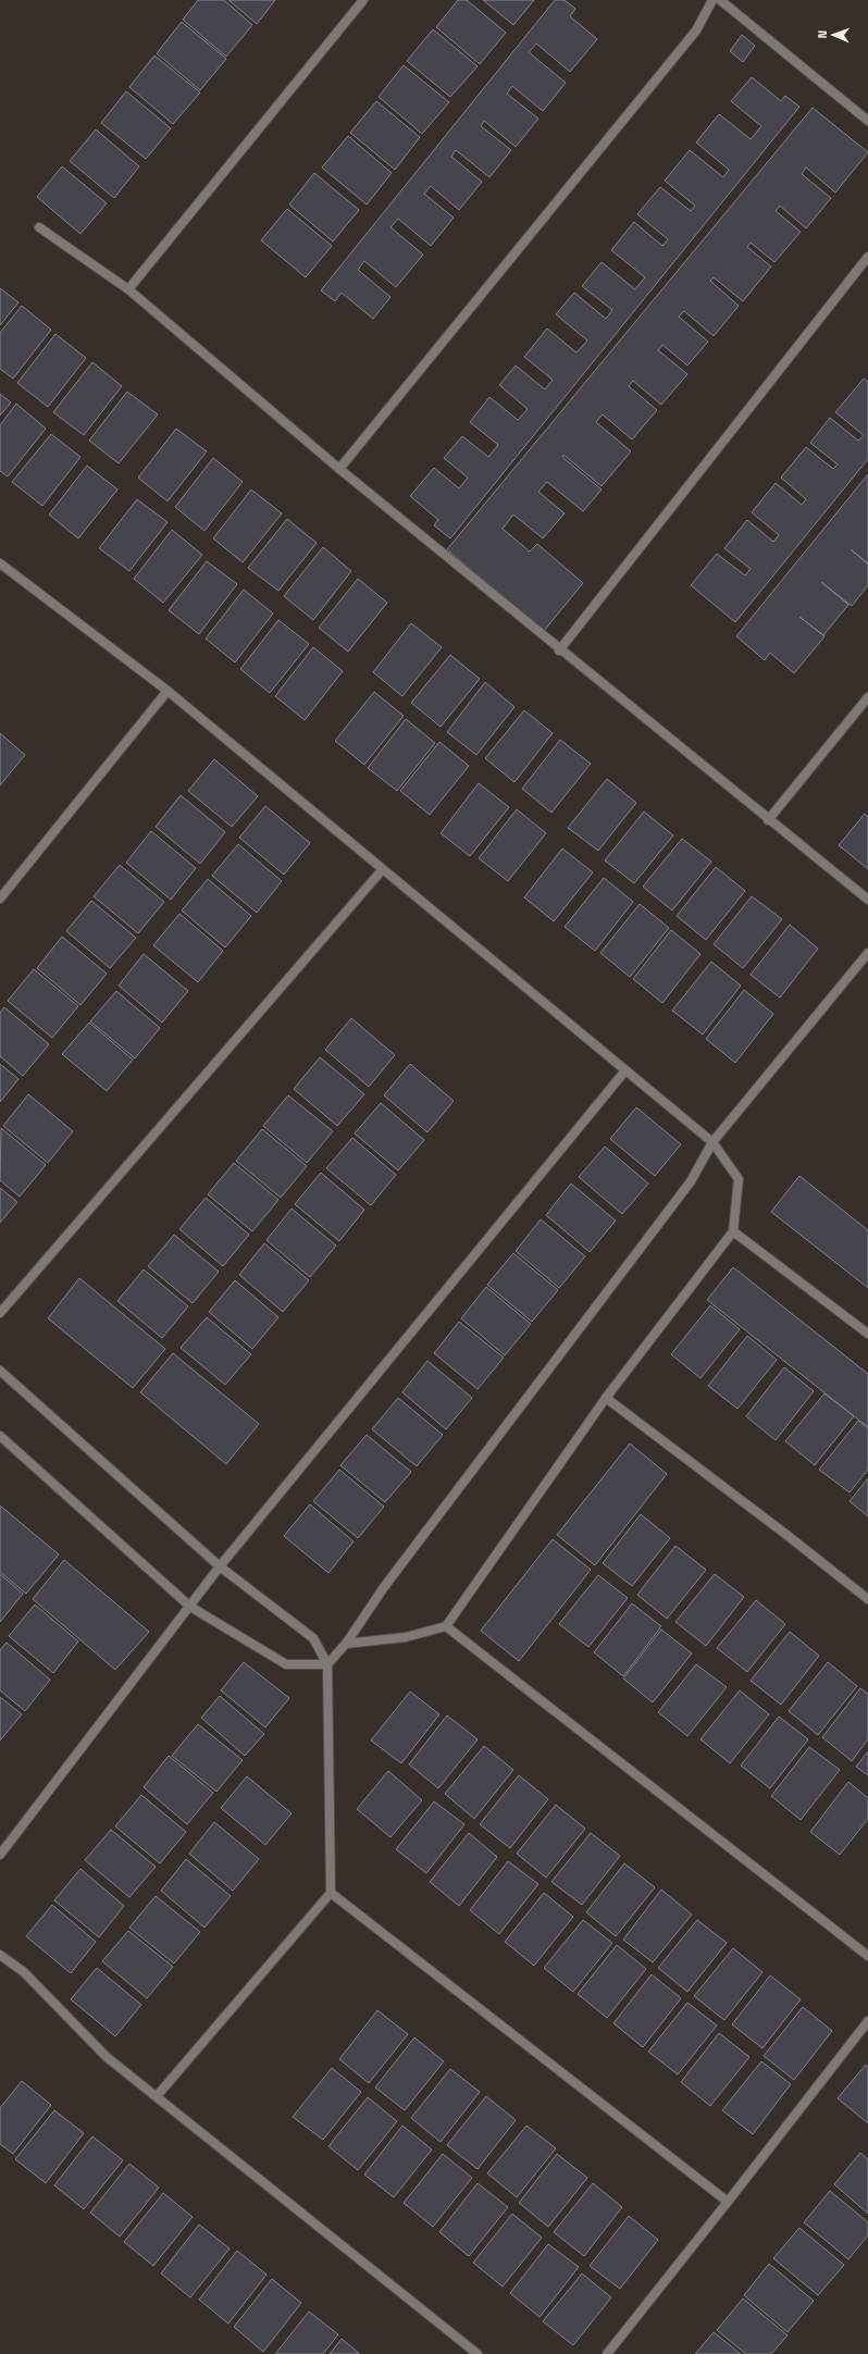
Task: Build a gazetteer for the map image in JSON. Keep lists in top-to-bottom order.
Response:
{
  "north": "left"
}
